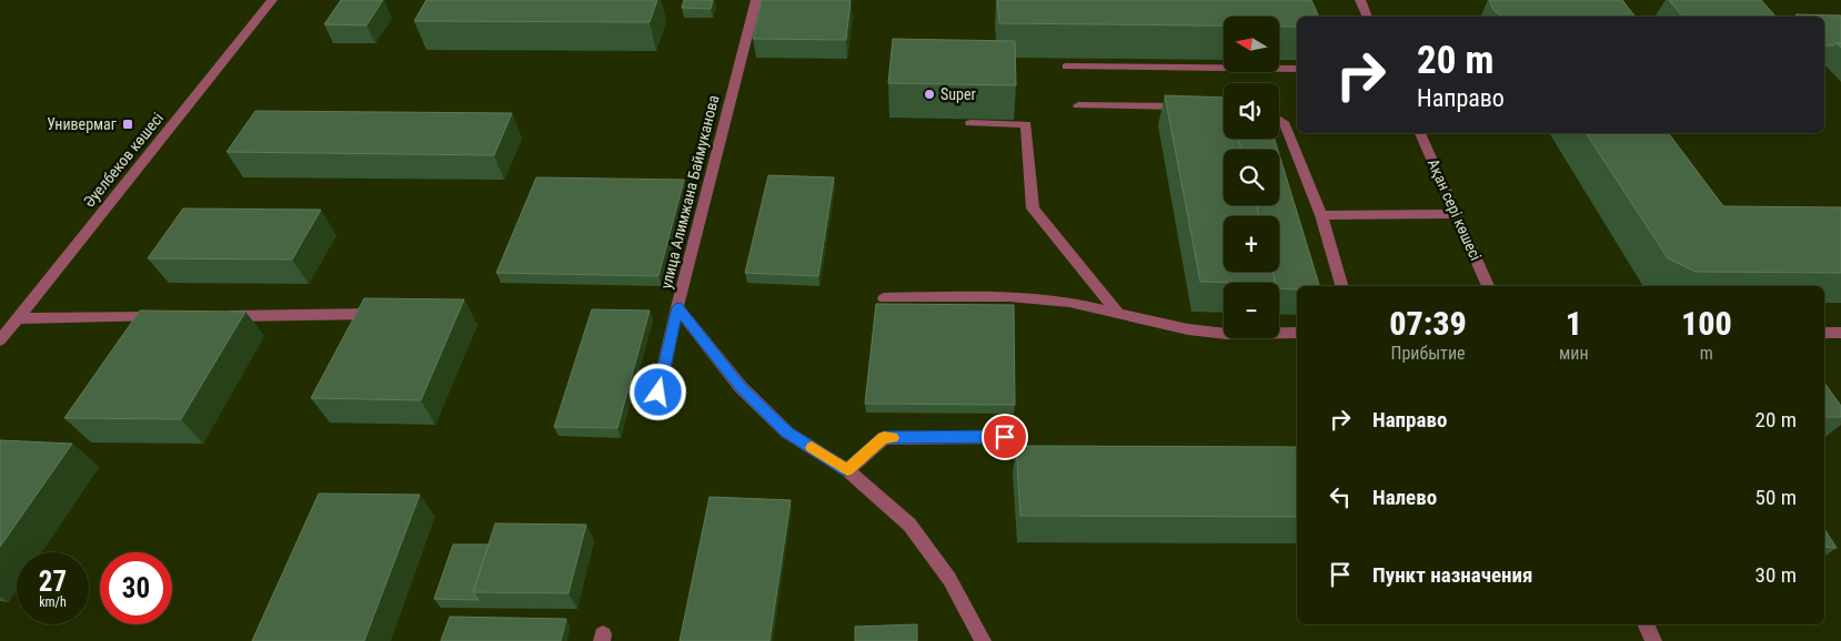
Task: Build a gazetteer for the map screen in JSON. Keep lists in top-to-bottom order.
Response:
{
  "streets": {
    "street": ["Әуелбеков көшесі", "улица Алимжана Баймуканова", "Ақан сері көшесі"]
  },
  "places": {
    "other": ["Super"],
    "transit": ["Универмаг"]
  },
  "north": "left",
  "page": {
    "map_buttons": ["+", "−"],
    "turn": ["20 m", "Направо"],
    "eta": [
      "07:39",
      "Прибытие",
      "1",
      "мин",
      "100",
      "m"
    ],
    "list": [
      {
        "name": "Направо",
        "value": "20 m"
      },
      {
        "name": "Налево",
        "value": "50 m"
      },
      {
        "name": "Пункт назначения",
        "value": "30 m"
      }
    ],
    "speed": "27 km/h",
    "limit": "30"
  }
}
